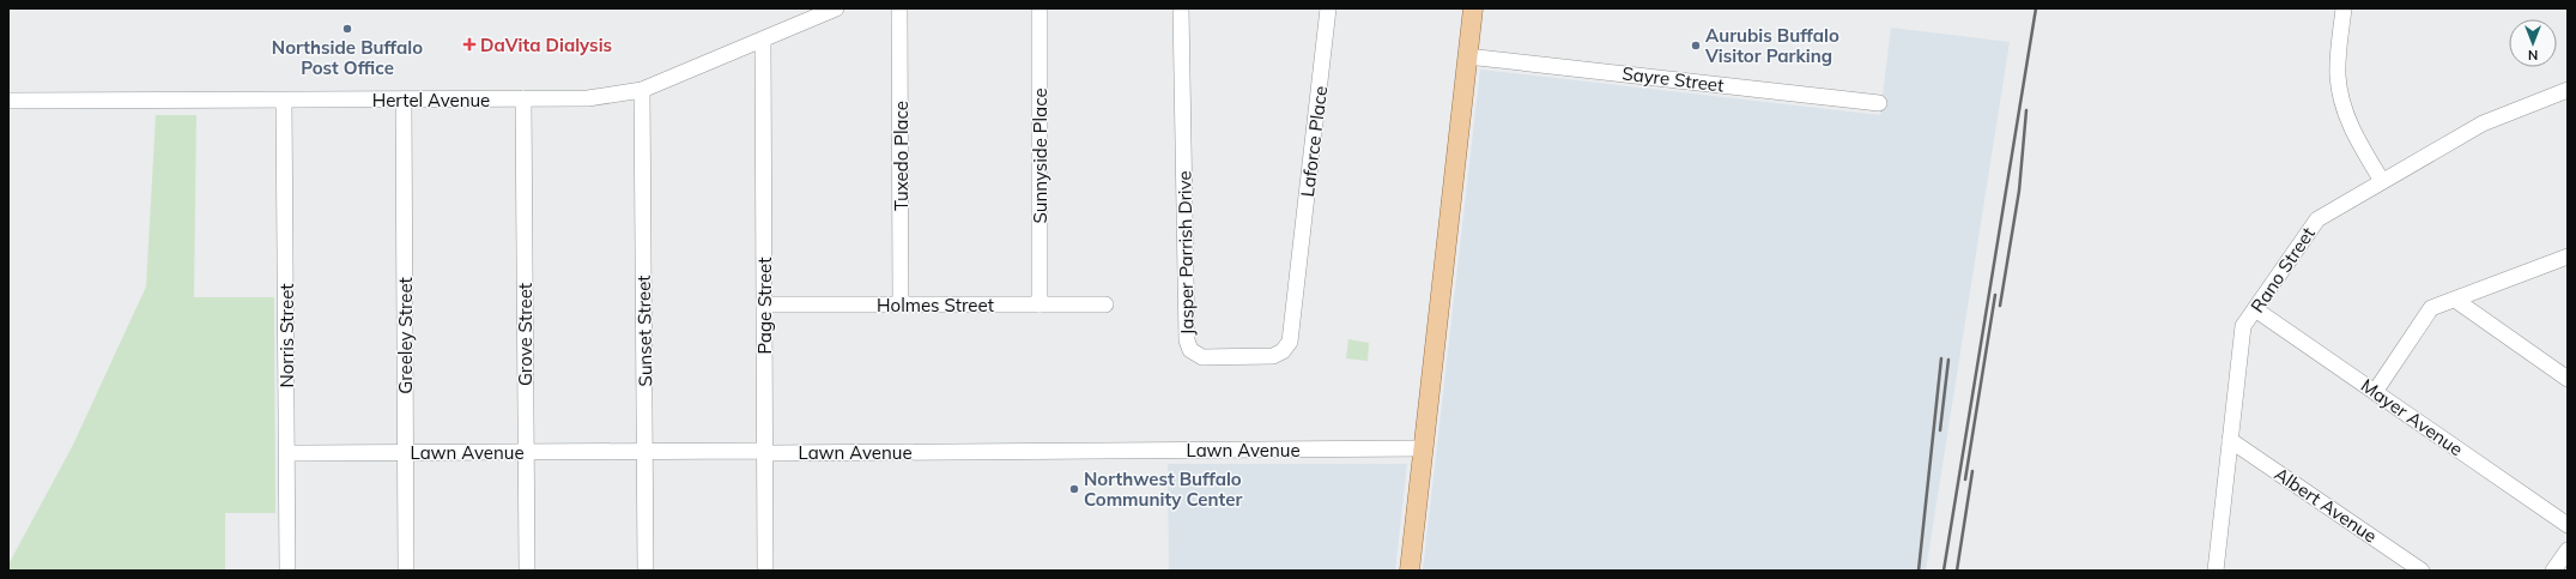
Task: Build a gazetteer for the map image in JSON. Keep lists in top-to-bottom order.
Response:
{
  "streets": {
    "street": [
      "Sayre Street",
      "Hertel Avenue",
      "Laforce Place",
      "Tuxedo Place",
      "Sunnyside Place",
      "Jasper Parrish Drive",
      "Rano Street",
      "Holmes Street",
      "Page Street",
      "Sunset Street",
      "Grove Street",
      "Norris Street",
      "Greeley Street",
      "Mayer Avenue",
      "Lawn Avenue",
      "Albert Avenue"
    ]
  },
  "crossings": [
    ["Hertel Avenue", "Page Street"],
    ["Hertel Avenue", "Sunset Street"],
    ["Hertel Avenue", "Grove Street"],
    ["Hertel Avenue", "Norris Street"],
    ["Hertel Avenue", "Greeley Street"],
    ["Laforce Place", "Jasper Parrish Drive"],
    ["Tuxedo Place", "Holmes Street"],
    ["Sunnyside Place", "Holmes Street"],
    ["Rano Street", "Mayer Avenue"],
    ["Rano Street", "Albert Avenue"],
    ["Holmes Street", "Page Street"],
    ["Page Street", "Lawn Avenue"],
    ["Sunset Street", "Lawn Avenue"],
    ["Grove Street", "Lawn Avenue"],
    ["Norris Street", "Lawn Avenue"],
    ["Greeley Street", "Lawn Avenue"]
  ],
  "places": {
    "other": ["Northside Buffalo Post Office", "Aurubis Buffalo Visitor Parking", "Northwest Buffalo Community Center"],
    "health": ["DaVita Dialysis"]
  },
  "north": "bottom"
}
